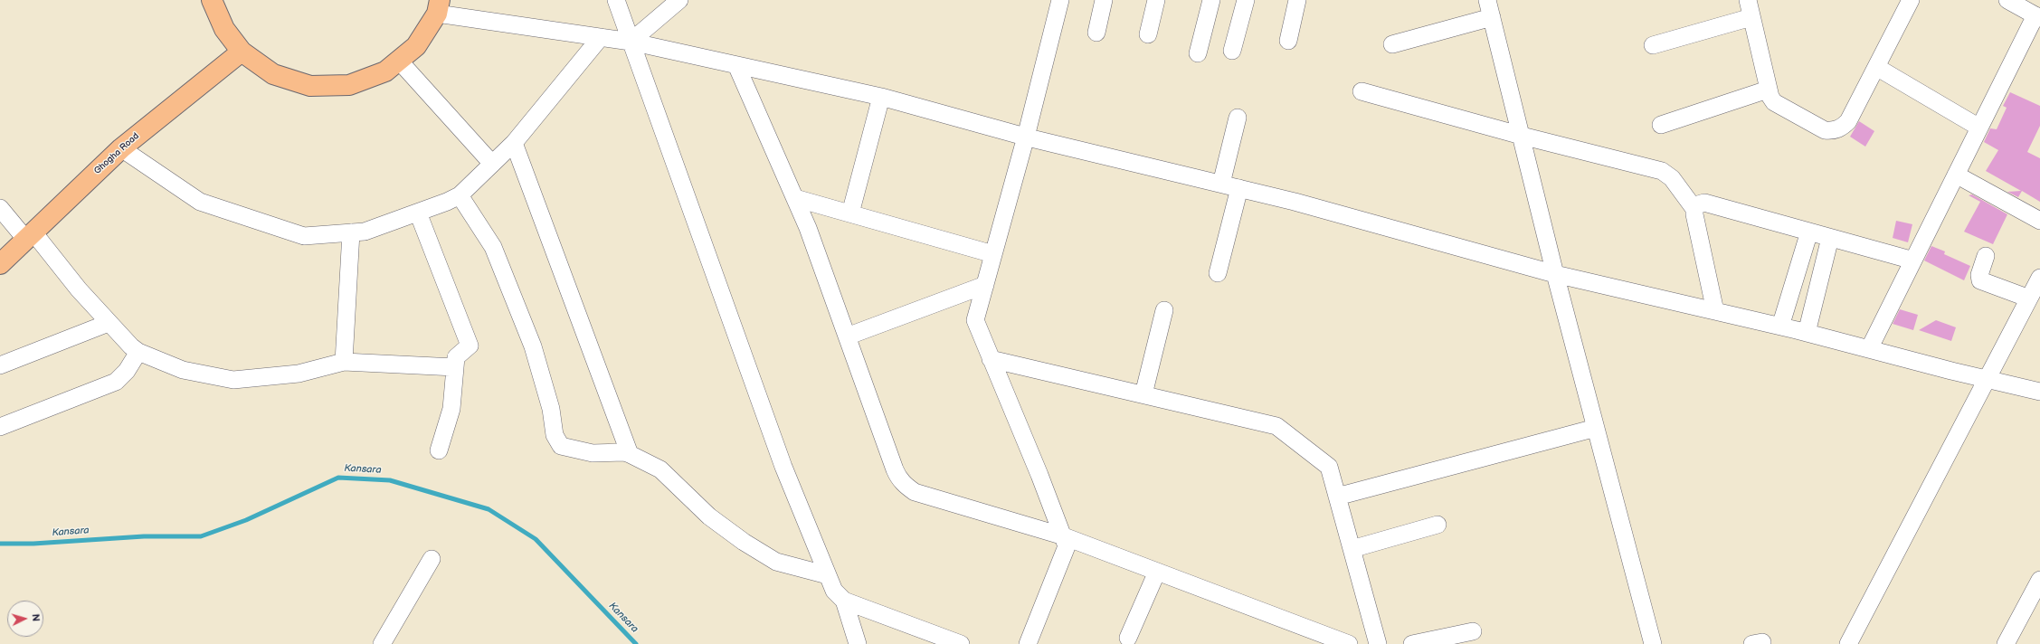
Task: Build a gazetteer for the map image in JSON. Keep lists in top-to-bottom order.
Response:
{
  "streets": {
    "main road": ["Ghogha Road"]
  },
  "water": ["Kansara"],
  "north": "right"
}
